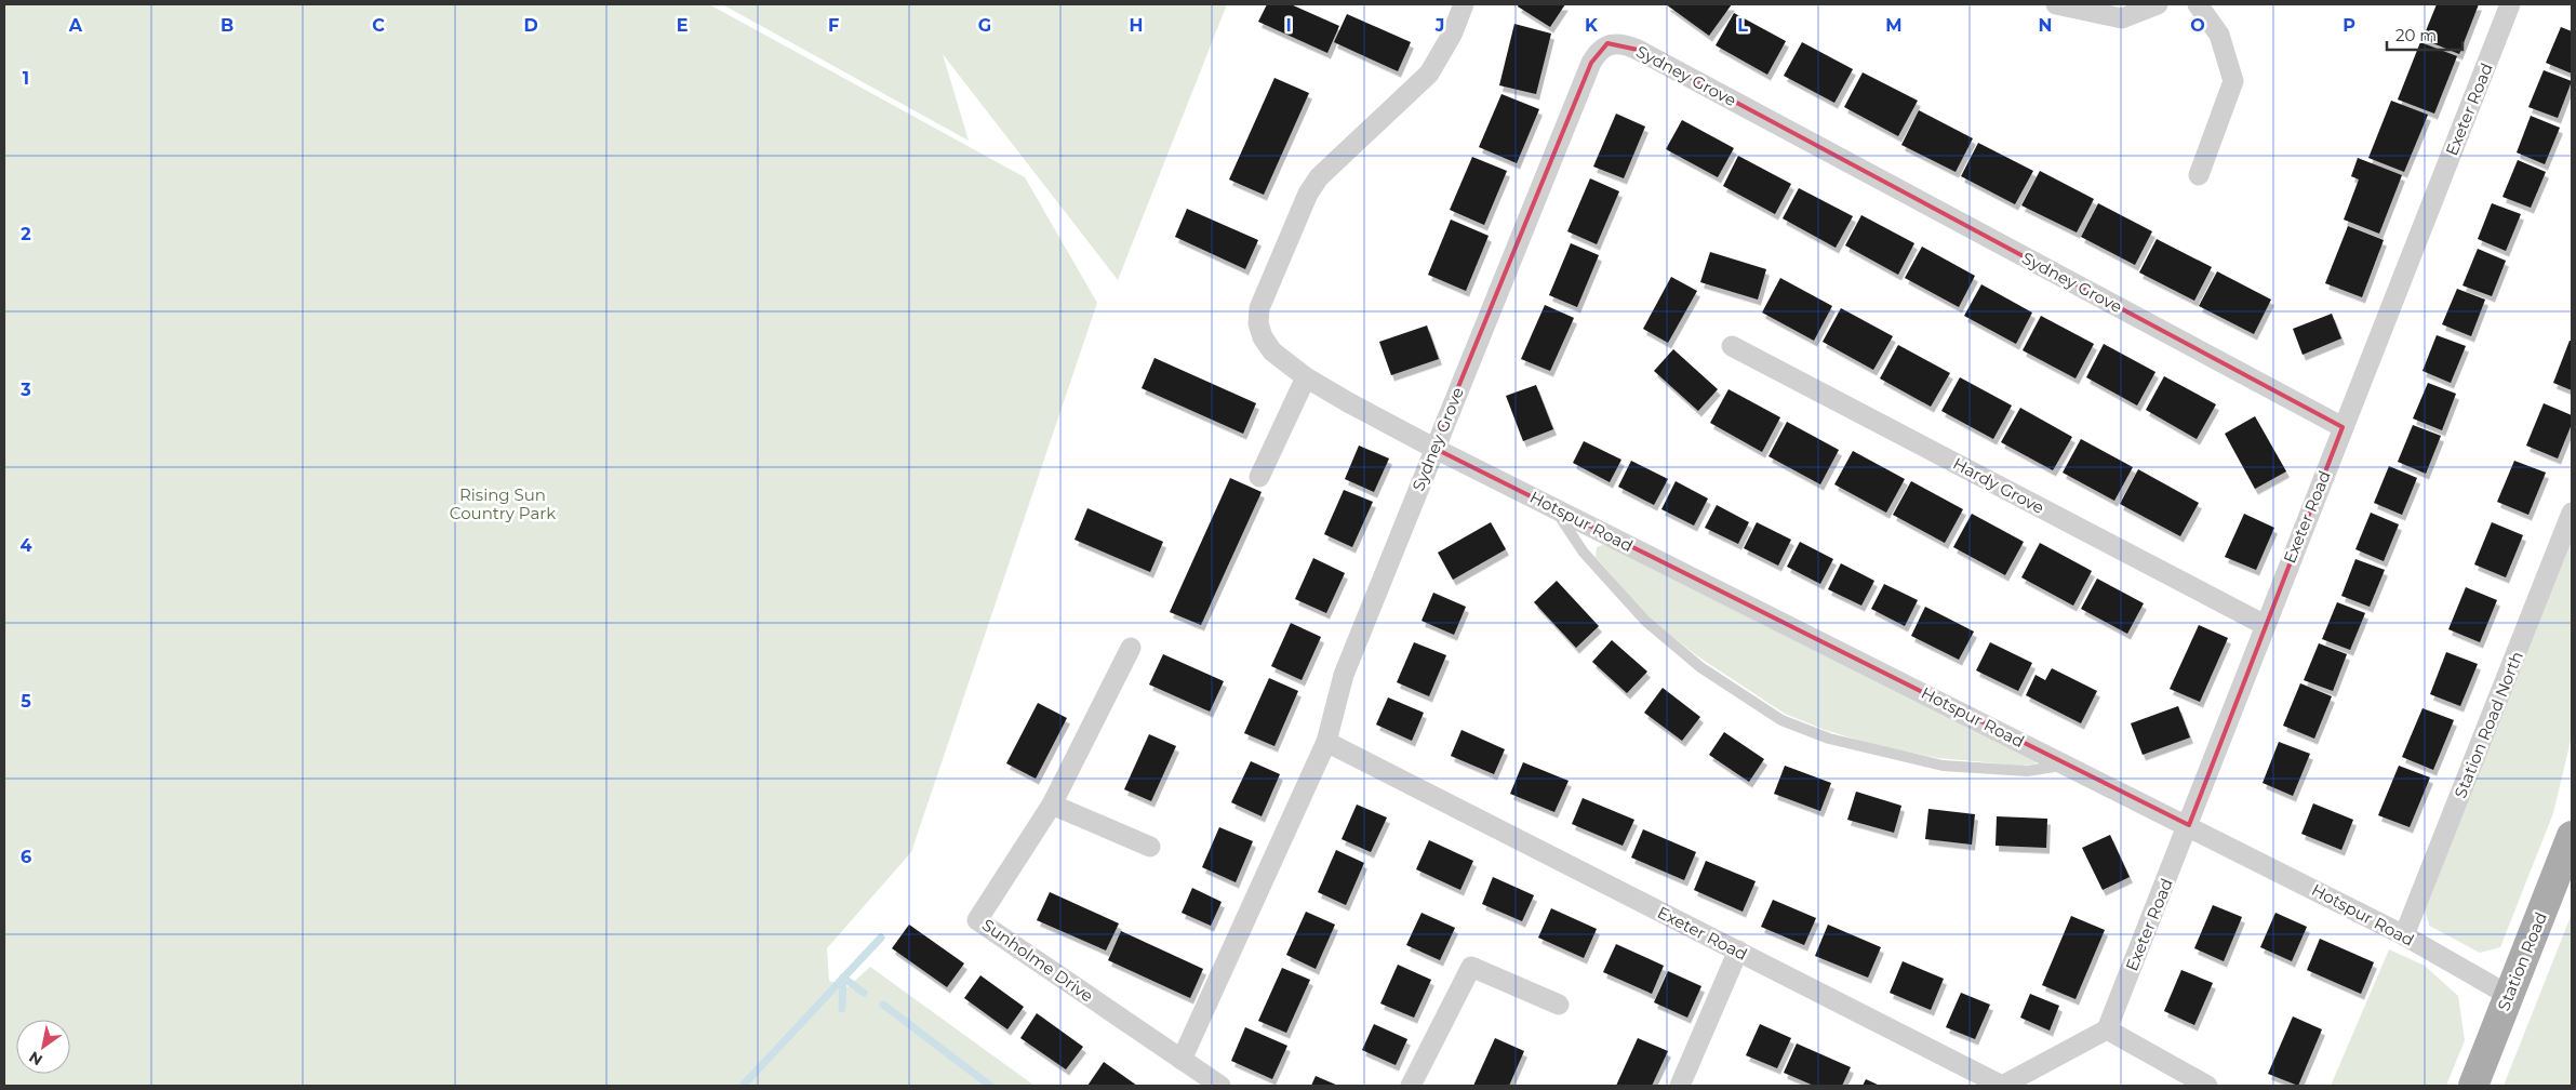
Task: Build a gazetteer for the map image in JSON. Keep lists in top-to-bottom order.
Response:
{
  "streets": {
    "main road": ["Station Road"],
    "street": [
      "Sydney Grove",
      "Exeter Road",
      "Hardy Grove",
      "Hotspur Road",
      "Station Road North",
      "Sunholme Drive"
    ]
  },
  "crossings": [
    ["Sydney Grove", "Exeter Road"],
    ["Sydney Grove", "Hotspur Road"],
    ["Exeter Road", "Hardy Grove"],
    ["Exeter Road", "Hotspur Road"],
    ["Hotspur Road", "Station Road North"],
    ["Hotspur Road", "Station Road"]
  ],
  "parks": ["Rising Sun Country Park"],
  "scale_bar": "20 m",
  "north": "bottom left",
  "grid": {
    "columns": [
      "A",
      "B",
      "C",
      "D",
      "E",
      "F",
      "G",
      "H",
      "I",
      "J",
      "K",
      "L",
      "M",
      "N",
      "O",
      "P"
    ],
    "rows": [
      "1",
      "2",
      "3",
      "4",
      "5",
      "6"
    ]
  }
}
